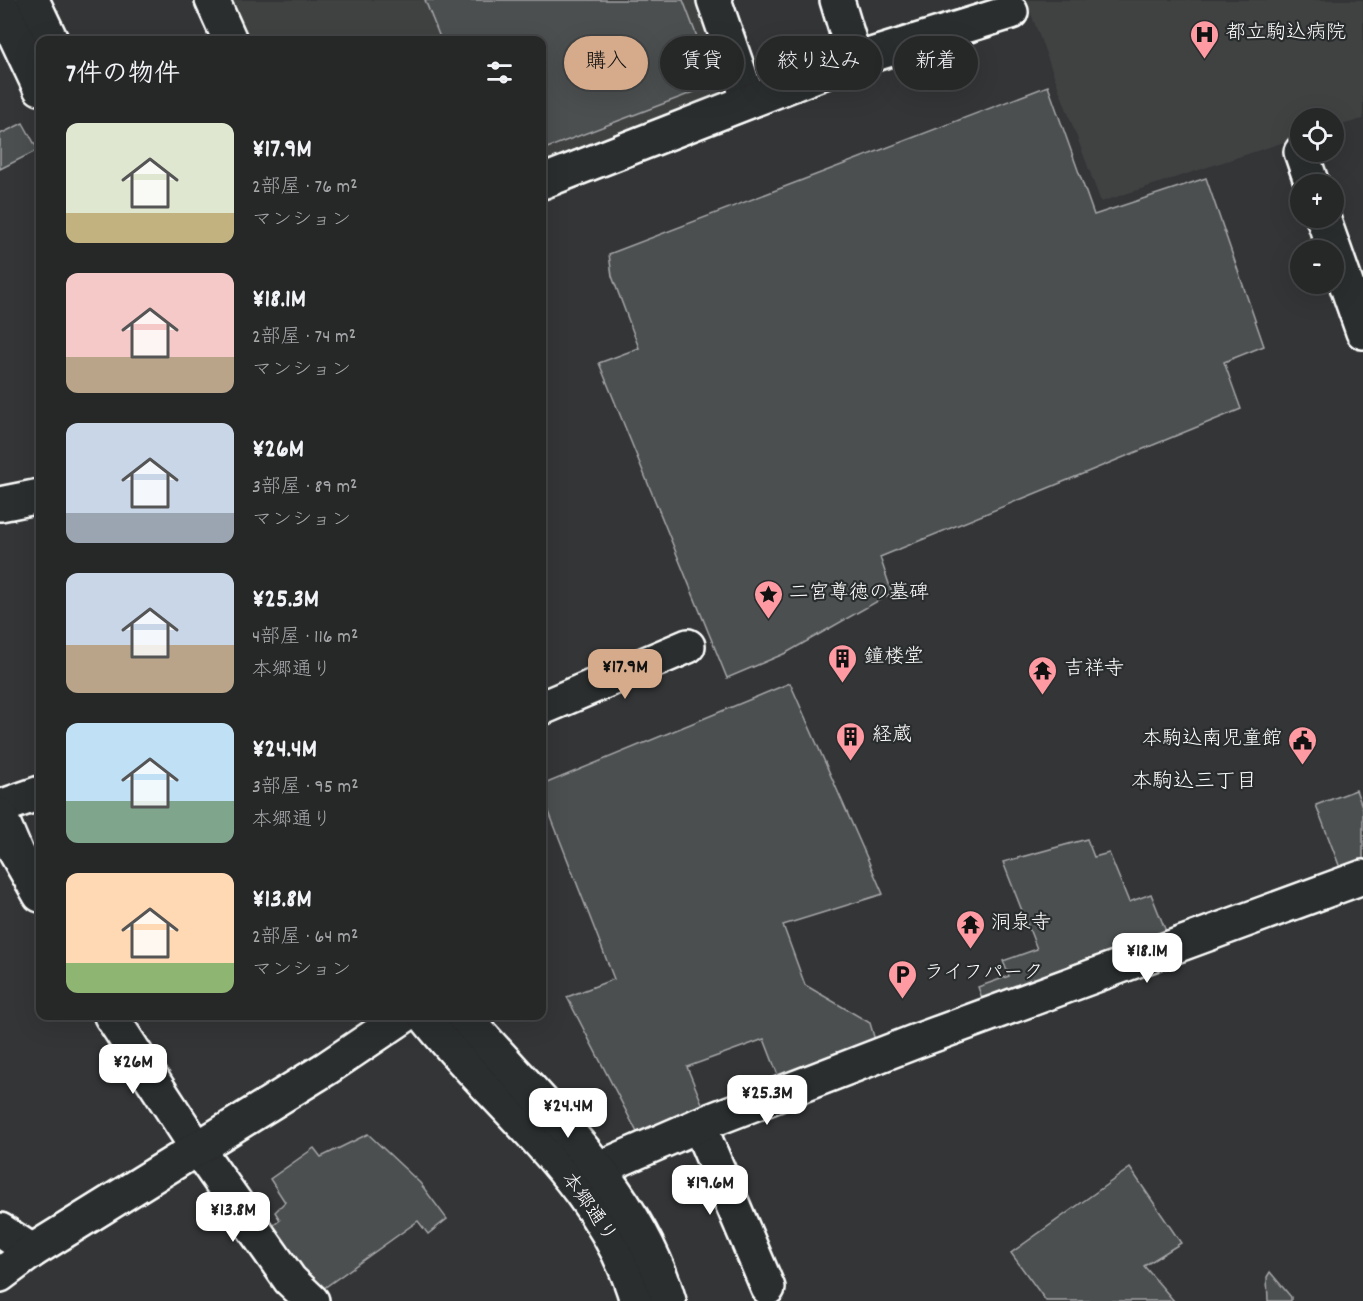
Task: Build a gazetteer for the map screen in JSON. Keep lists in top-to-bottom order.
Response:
{
  "streets": {
    "street": ["本郷通り"]
  },
  "districts": ["本駒込三丁目"],
  "places": {
    "hospital": ["都立駒込病院"],
    "place": ["二宮尊徳の墓碑"],
    "building": ["鐘楼堂", "経蔵"],
    "temple": ["吉祥寺", "洞泉寺"],
    "public building": ["本駒込南児童館"],
    "parking": ["ライフパーク"]
  },
  "page": {
    "chip": [
      "購入",
      "賃貸",
      "絞り込み",
      "新着"
    ],
    "heading": "7件の物件",
    "map_buttons": ["+", "−"],
    "list": [
      {
        "name": "¥17.9M",
        "note": "2部屋 · 76 m² · マンション"
      },
      {
        "name": "¥18.1M",
        "note": "2部屋 · 74 m² · マンション"
      },
      {
        "name": "¥26M",
        "note": "3部屋 · 89 m² · マンション"
      },
      {
        "name": "¥25.3M",
        "note": "4部屋 · 116 m² · 本郷通り"
      },
      {
        "name": "¥24.4M",
        "note": "3部屋 · 95 m² · 本郷通り"
      },
      {
        "name": "¥13.8M",
        "note": "2部屋 · 64 m² · マンション"
      }
    ],
    "price": [
      "¥17.9M",
      "¥18.1M",
      "¥26M",
      "¥25.3M",
      "¥24.4M",
      "¥19.6M",
      "¥13.8M"
    ]
  }
}
